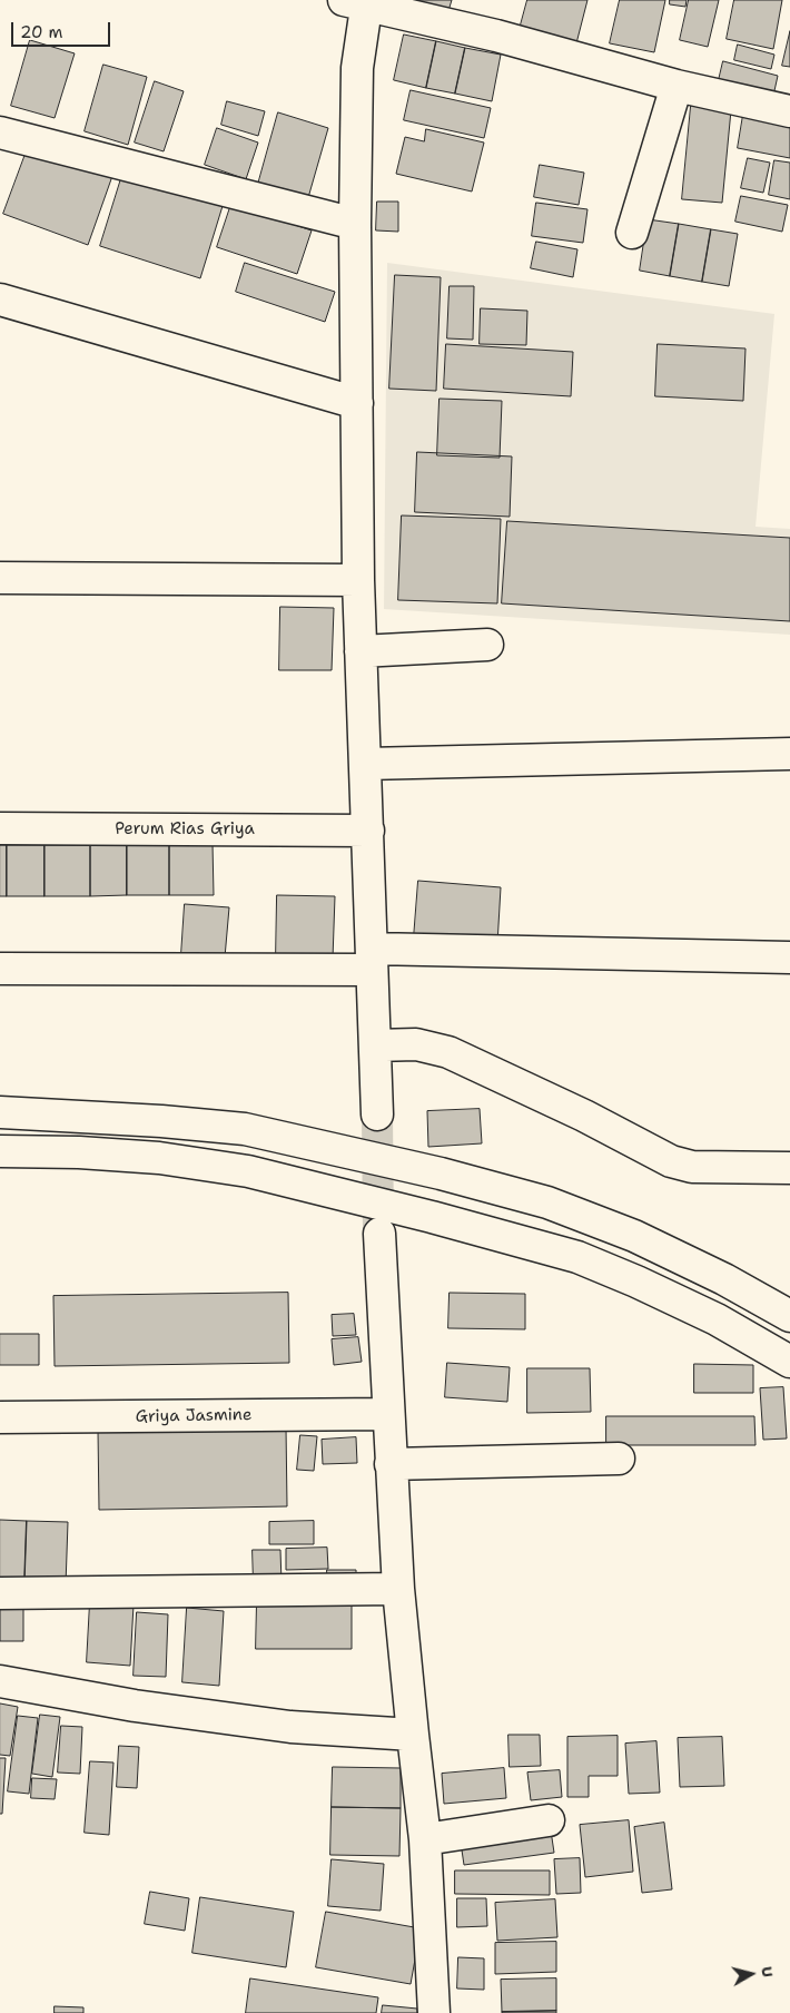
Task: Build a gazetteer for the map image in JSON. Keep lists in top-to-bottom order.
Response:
{
  "streets": {
    "main road": ["Perum Rias Griya", "Griya Jasmine"]
  },
  "scale_bar": "20 m",
  "north": "right"
}
